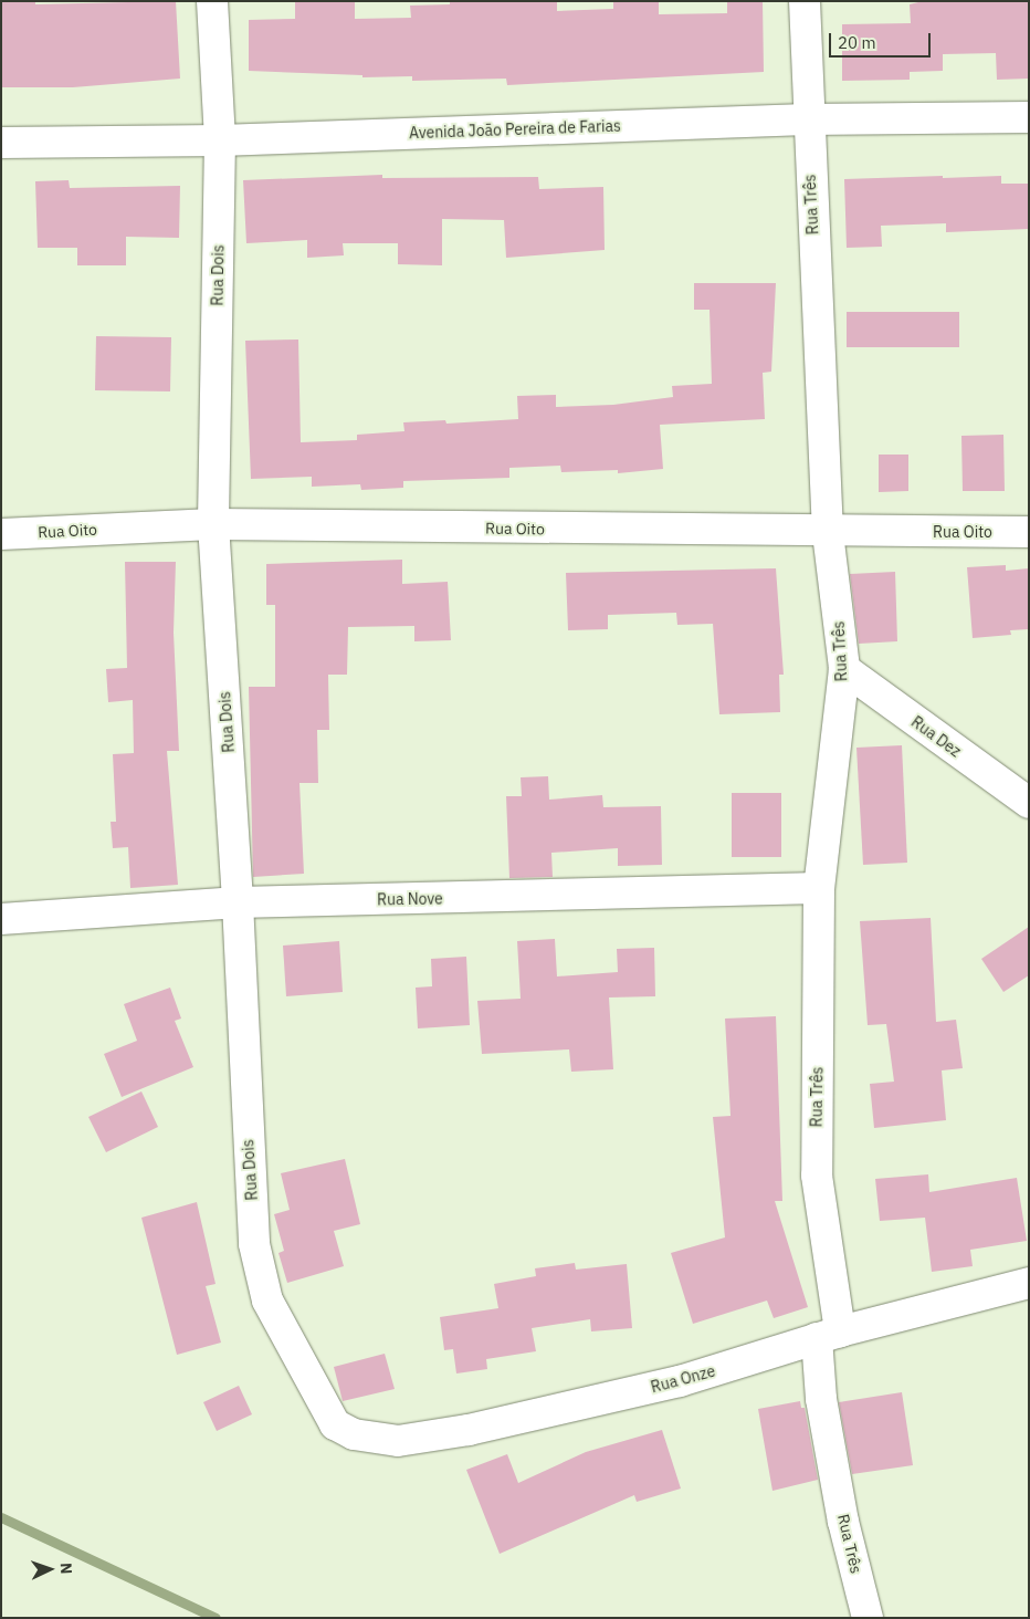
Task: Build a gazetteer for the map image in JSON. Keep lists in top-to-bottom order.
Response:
{
  "streets": {
    "street": [
      "Avenida João Pereira de Farias",
      "Rua Três",
      "Rua Dois",
      "Rua Oito",
      "Rua Dez",
      "Rua Nove",
      "Rua Onze"
    ]
  },
  "crossings": [
    ["Avenida João Pereira de Farias", "Rua Três"],
    ["Avenida João Pereira de Farias", "Rua Dois"],
    ["Rua Três", "Rua Oito"],
    ["Rua Três", "Rua Dez"],
    ["Rua Três", "Rua Nove"],
    ["Rua Três", "Rua Onze"],
    ["Rua Dois", "Rua Oito"],
    ["Rua Dois", "Rua Nove"],
    ["Rua Dois", "Rua Onze"]
  ],
  "scale_bar": "20 m",
  "north": "right"
}
